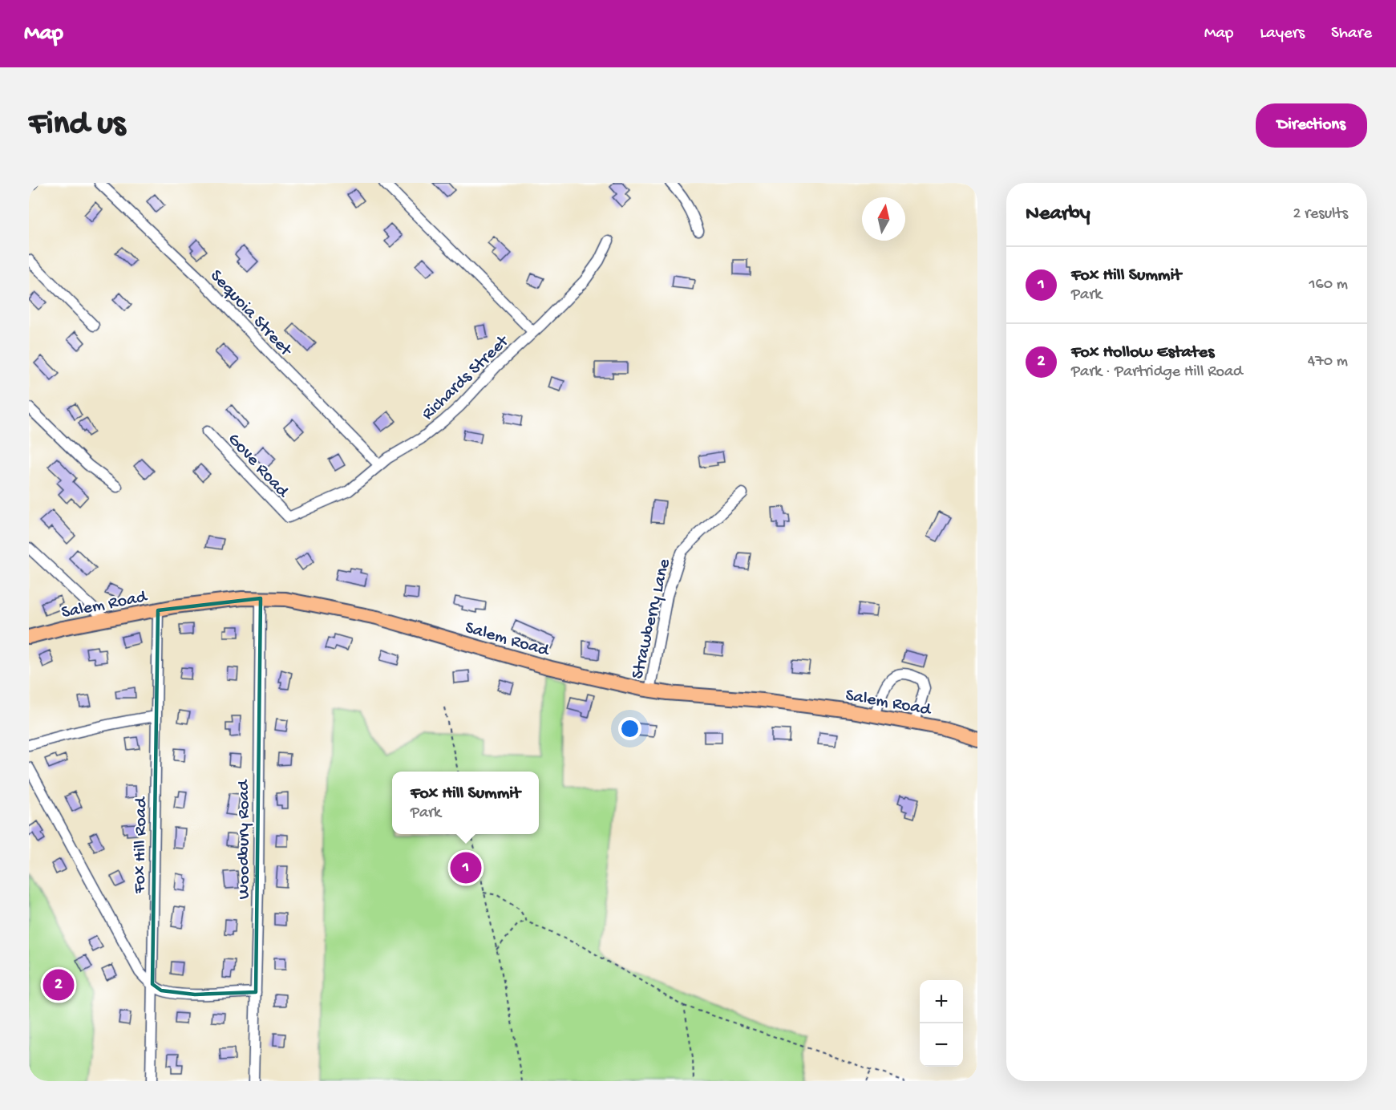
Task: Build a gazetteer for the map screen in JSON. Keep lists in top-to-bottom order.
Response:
{
  "streets": {
    "main road": ["Salem Road"],
    "street": [
      "Sequoia Street",
      "Richards Street",
      "Gove Road",
      "Strawberry Lane",
      "Woodbury Road",
      "Fox Hill Road"
    ]
  },
  "crossings": [
    ["Sequoia Street", "Richards Street"],
    ["Richards Street", "Gove Road"],
    ["Salem Road", "Strawberry Lane"],
    ["Salem Road", "Woodbury Road"],
    ["Salem Road", "Fox Hill Road"]
  ],
  "north": "top",
  "page": {
    "header": "Map",
    "nav": ["Map", "Layers", "Share"],
    "buttons": "Directions",
    "title": "Find us",
    "heading": ["Nearby", "2 results"],
    "list": [
      {
        "mark": "1",
        "name": "Fox Hill Summit",
        "note": "Park",
        "value": "160 m"
      },
      {
        "mark": "2",
        "name": "Fox Hollow Estates",
        "note": "Park · Partridge Hill Road",
        "value": "470 m"
      }
    ],
    "popup": ["Fox Hill Summit", "Park"],
    "pins": ["1", "2"],
    "map_buttons": ["+", "−"]
  }
}
